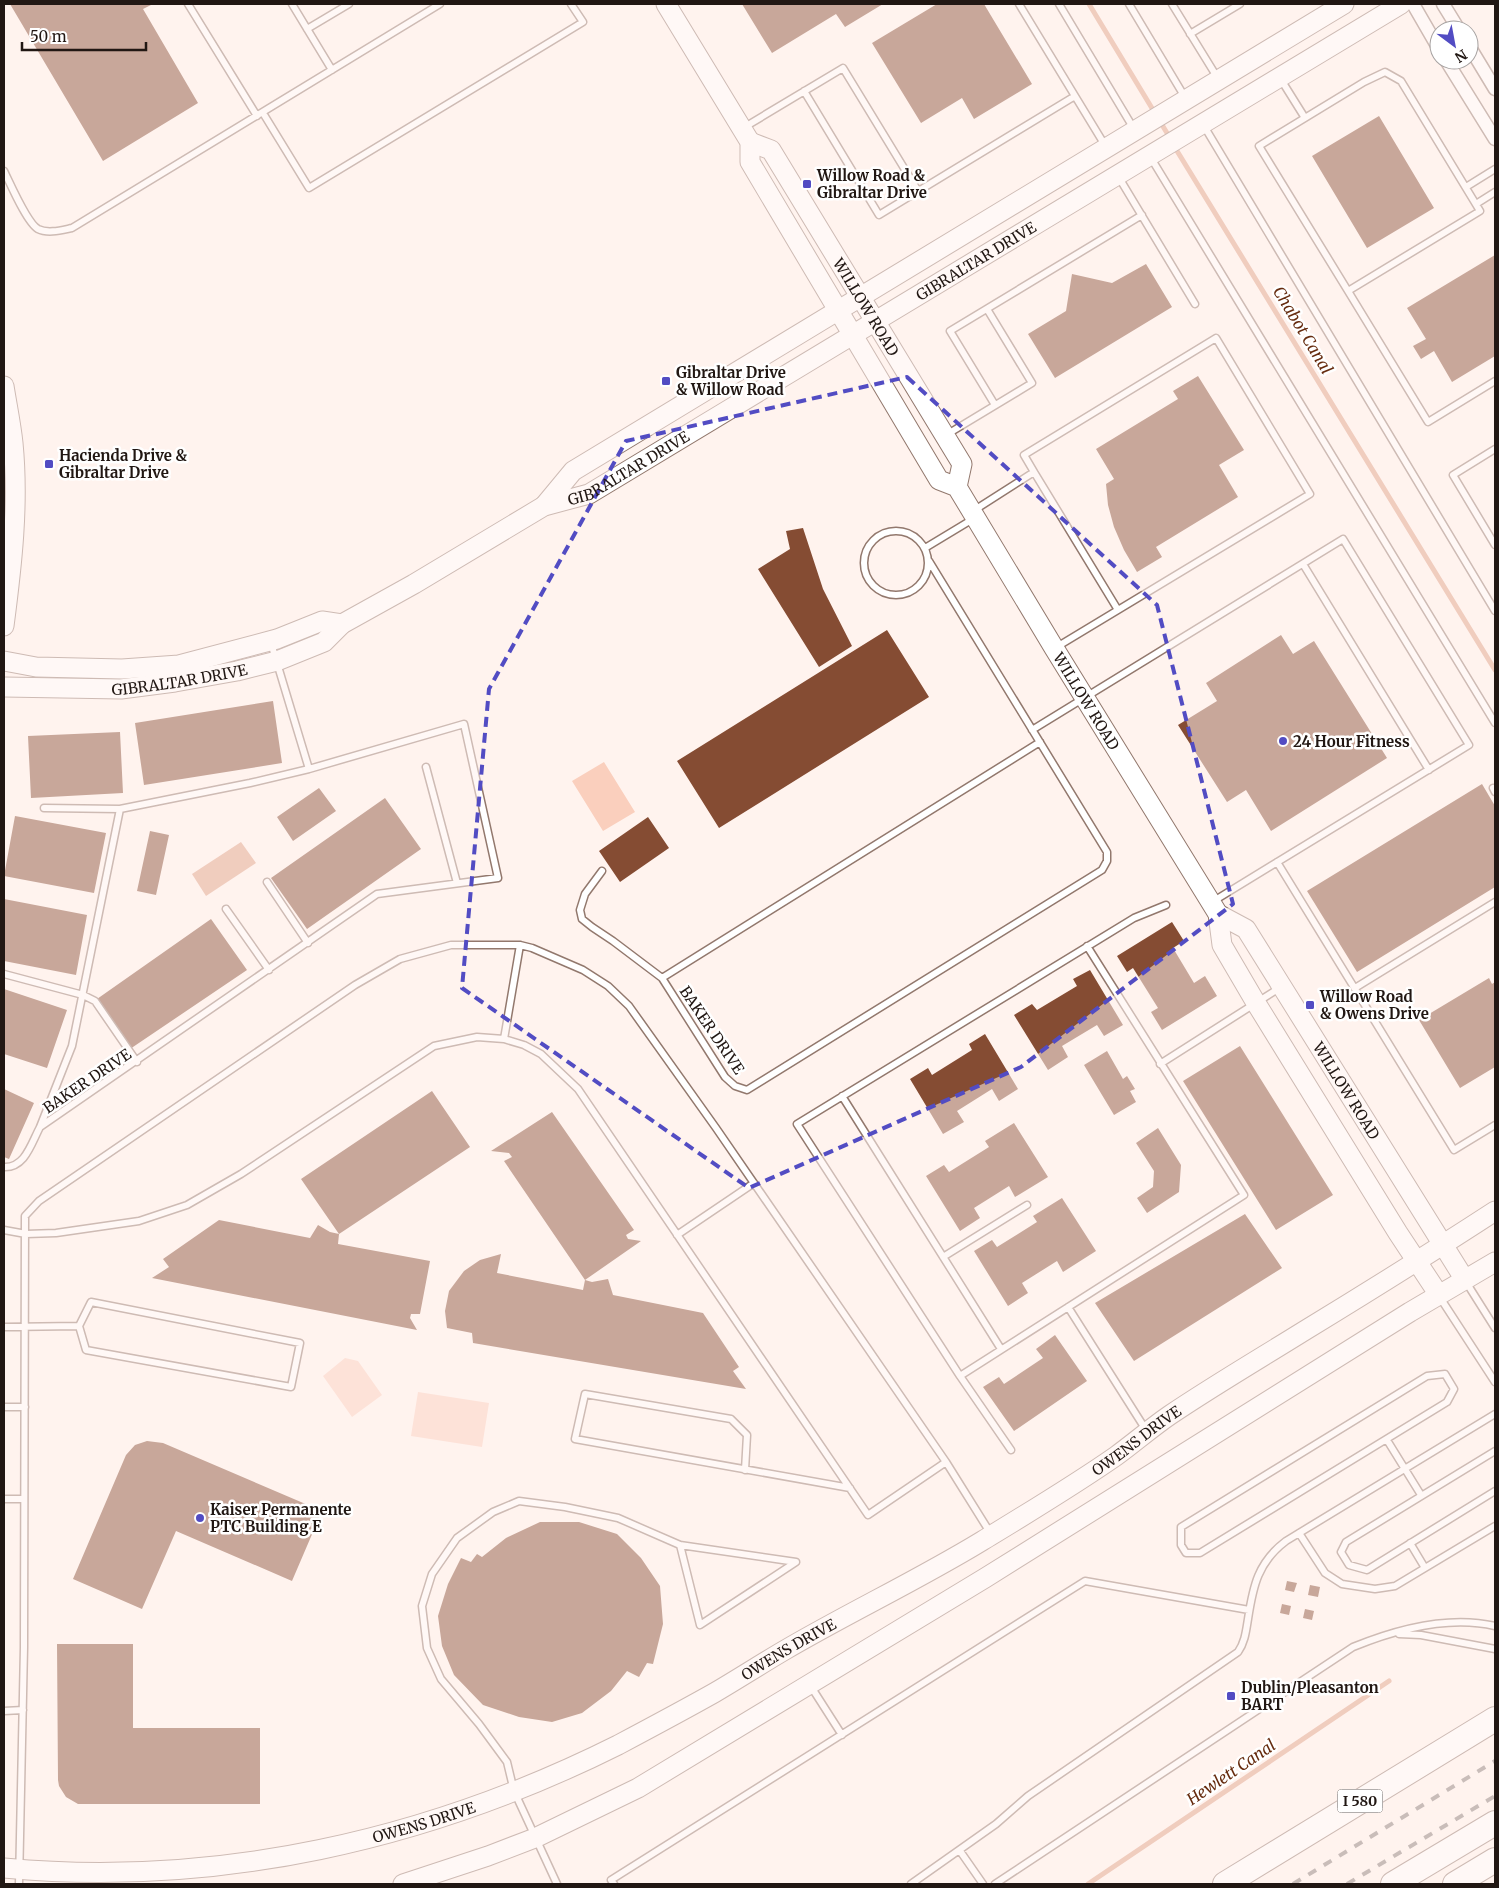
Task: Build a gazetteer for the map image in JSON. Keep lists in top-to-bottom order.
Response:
{
  "streets": {
    "highway": ["I 580"],
    "street": ["GIBRALTAR DRIVE", "WILLOW ROAD", "OWENS DRIVE"],
    "lane": ["BAKER DRIVE"]
  },
  "crossings": [
    ["GIBRALTAR DRIVE", "WILLOW ROAD"],
    ["WILLOW ROAD", "OWENS DRIVE"]
  ],
  "water": ["Chabot Canal", "Hewlett Canal"],
  "places": {
    "transit": [
      "Willow Road & Gibraltar Drive",
      "Gibraltar Drive & Willow Road",
      "Hacienda Drive & Gibraltar Drive",
      "Willow Road & Owens Drive",
      "Dublin/Pleasanton BART"
    ],
    "other": ["24 Hour Fitness", "Kaiser Permanente PTC Building E"]
  },
  "scale_bar": "50 m",
  "north": "bottom right"
}
